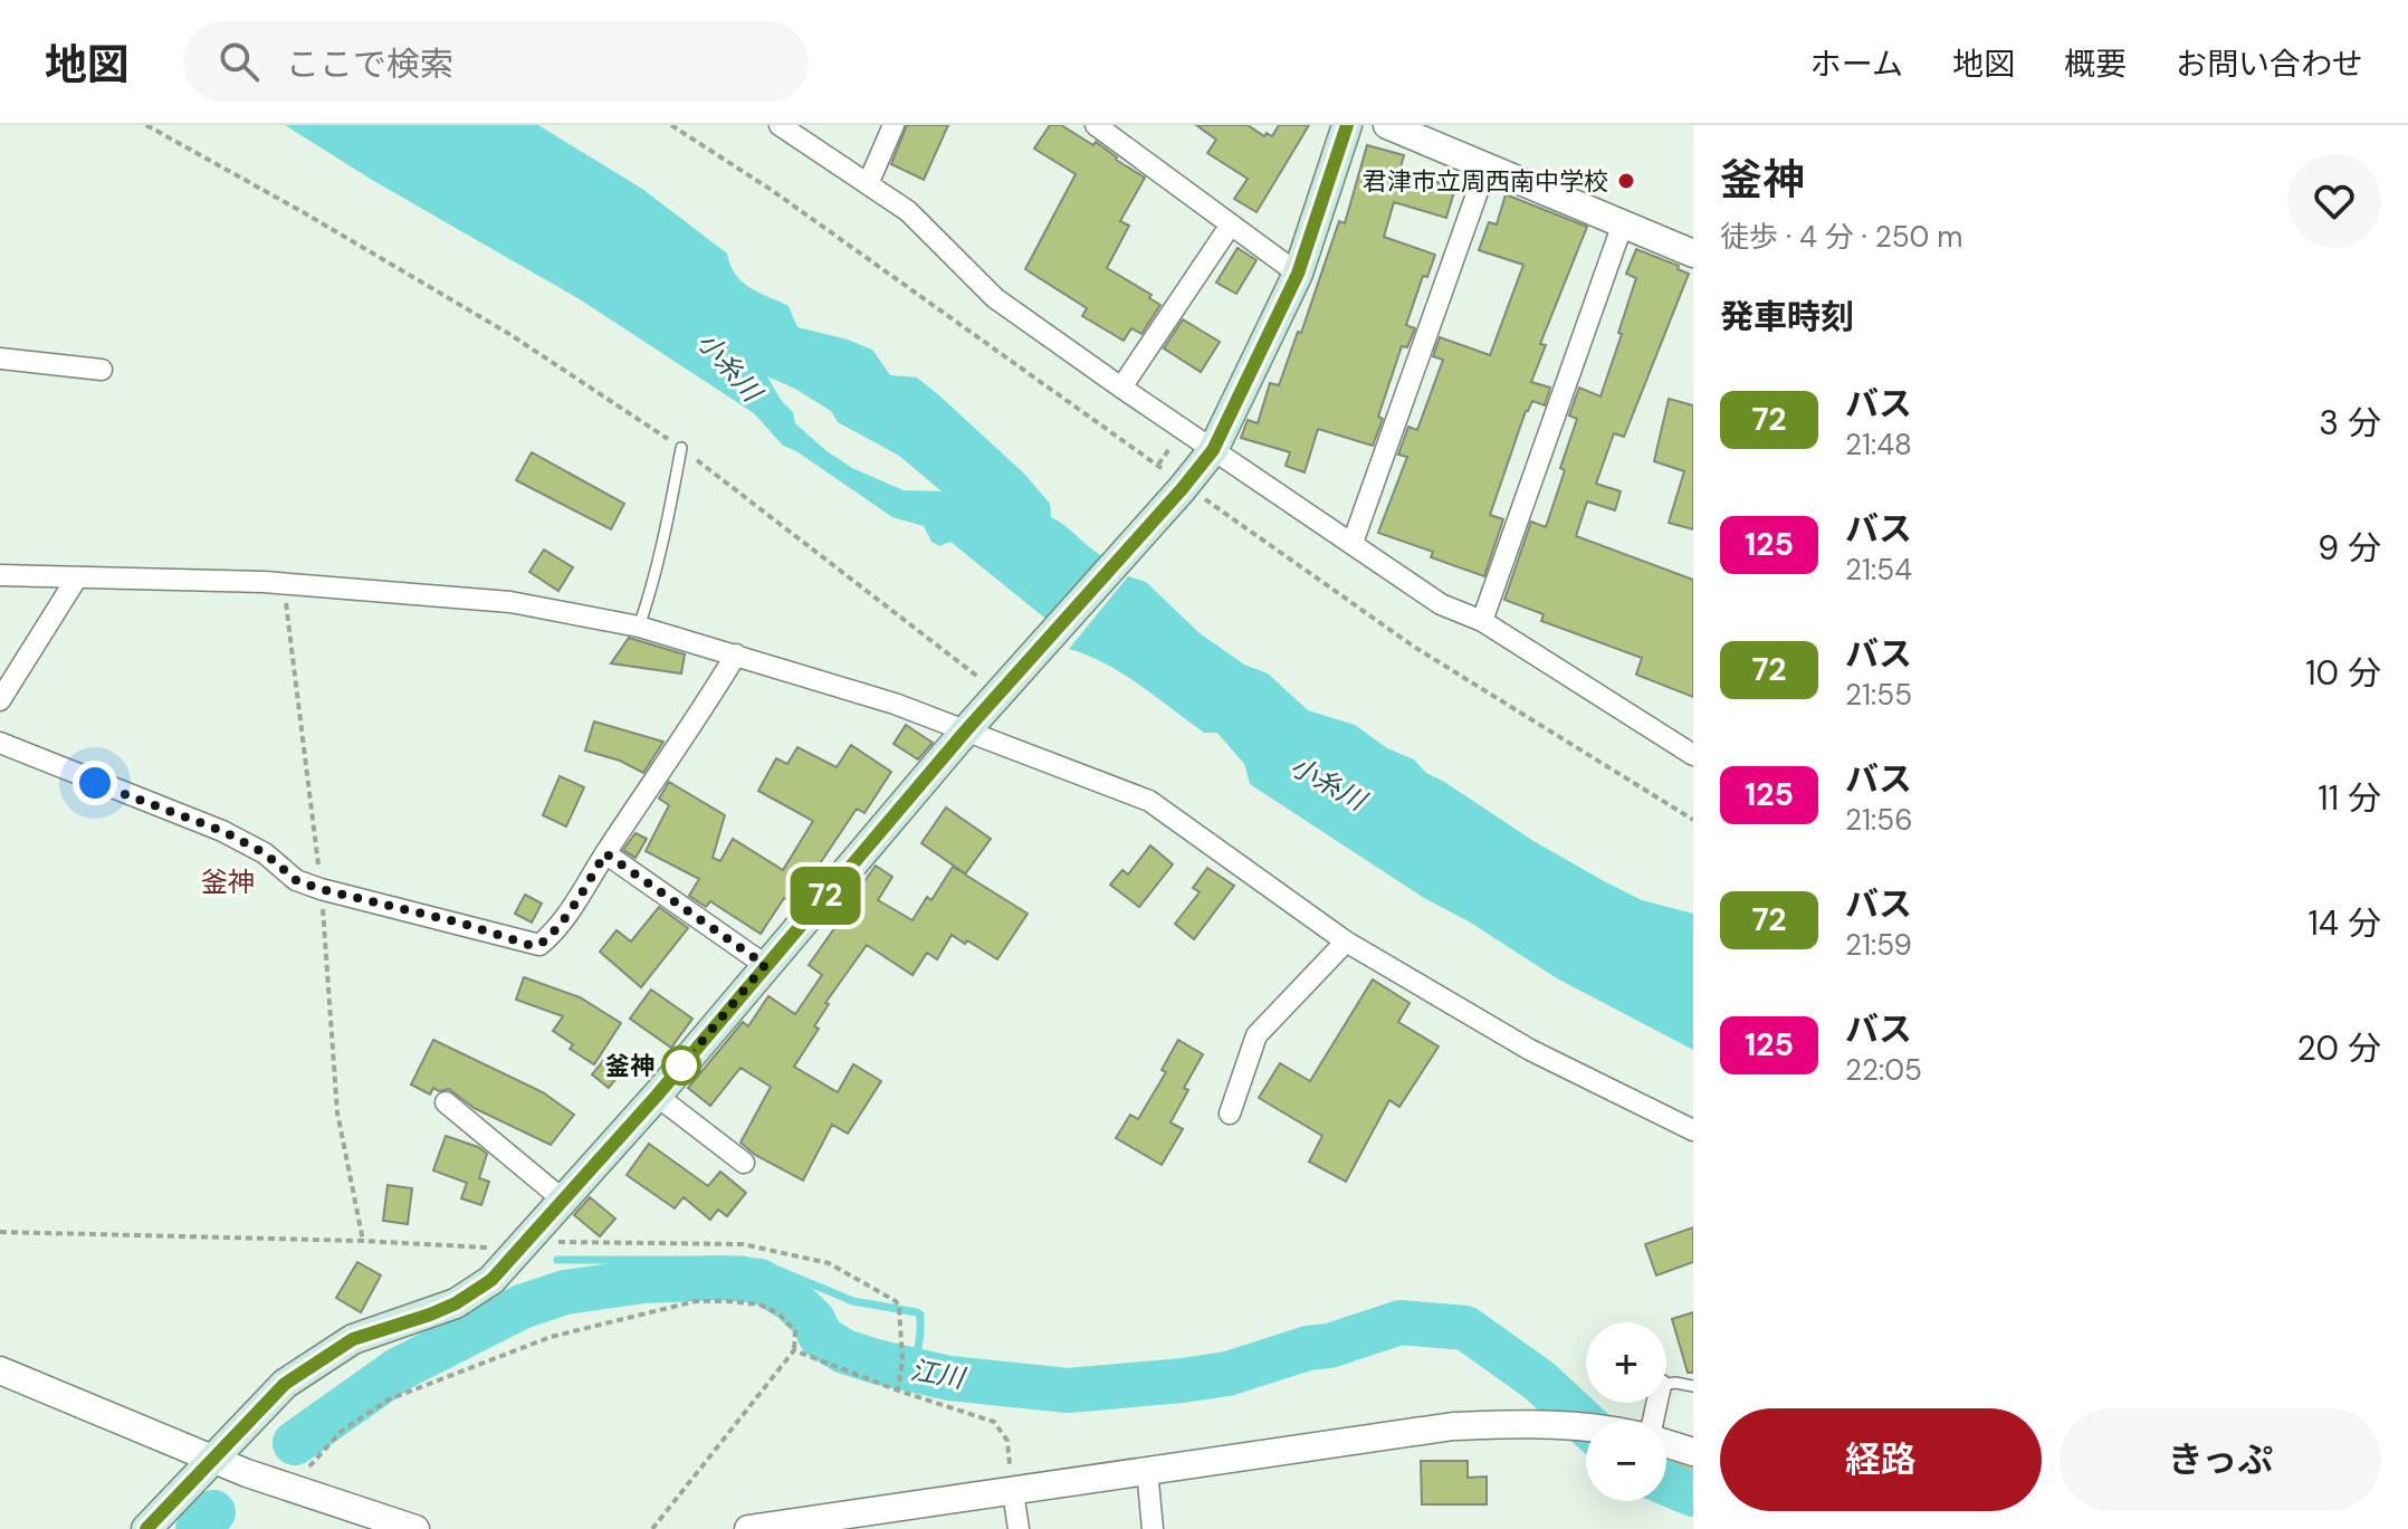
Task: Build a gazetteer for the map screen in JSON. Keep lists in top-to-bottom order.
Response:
{
  "districts": ["釜神"],
  "water": ["小糸川", "江川"],
  "places": ["君津市立周西南中学校", "釜神"],
  "lines": ["bus line 72"],
  "page": {
    "header": "地図",
    "search": "ここで検索",
    "nav": [
      "ホーム",
      "地図",
      "概要",
      "お問い合わせ"
    ],
    "on_map": "72",
    "heading": [
      ["釜神", "徒歩 · 4 分 · 250 m"],
      "発車時刻"
    ],
    "list": [
      {
        "mark": "72",
        "name": "バス",
        "note": "21:48",
        "value": "3 分"
      },
      {
        "mark": "125",
        "name": "バス",
        "note": "21:54",
        "value": "9 分"
      },
      {
        "mark": "72",
        "name": "バス",
        "note": "21:55",
        "value": "10 分"
      },
      {
        "mark": "125",
        "name": "バス",
        "note": "21:56",
        "value": "11 分"
      },
      {
        "mark": "72",
        "name": "バス",
        "note": "21:59",
        "value": "14 分"
      },
      {
        "mark": "125",
        "name": "バス",
        "note": "22:05",
        "value": "20 分"
      }
    ],
    "map_buttons": ["+", "−"],
    "buttons": ["経路", "きっぷ"]
  }
}
